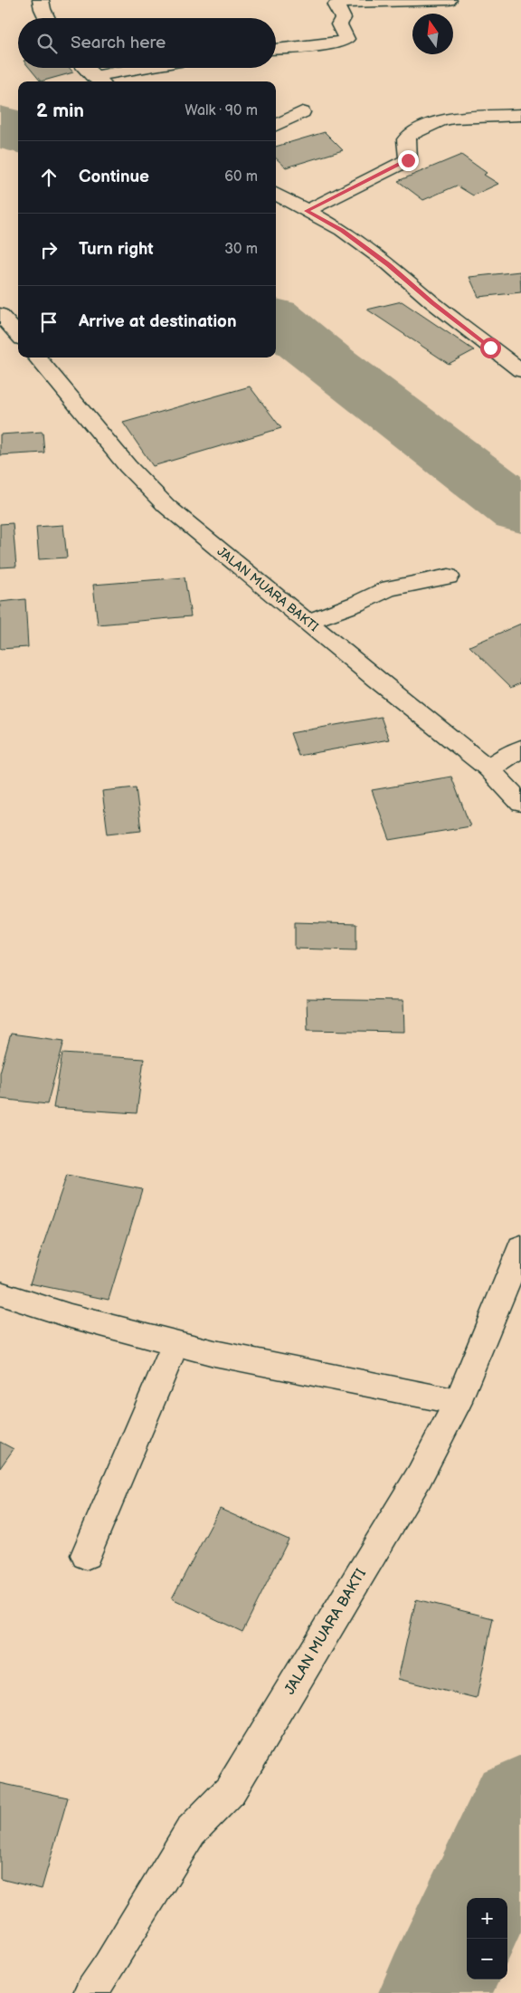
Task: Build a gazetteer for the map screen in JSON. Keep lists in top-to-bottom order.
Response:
{
  "streets": {
    "street": ["JALAN MUARA BAKTI"]
  },
  "north": "top",
  "page": {
    "search": "Search here",
    "heading": ["2 min", "Walk · 90 m"],
    "list": [
      ["Continue", "60 m"],
      ["Turn right", "30 m"],
      "Arrive at destination"
    ],
    "map_buttons": ["+", "−"]
  }
}
